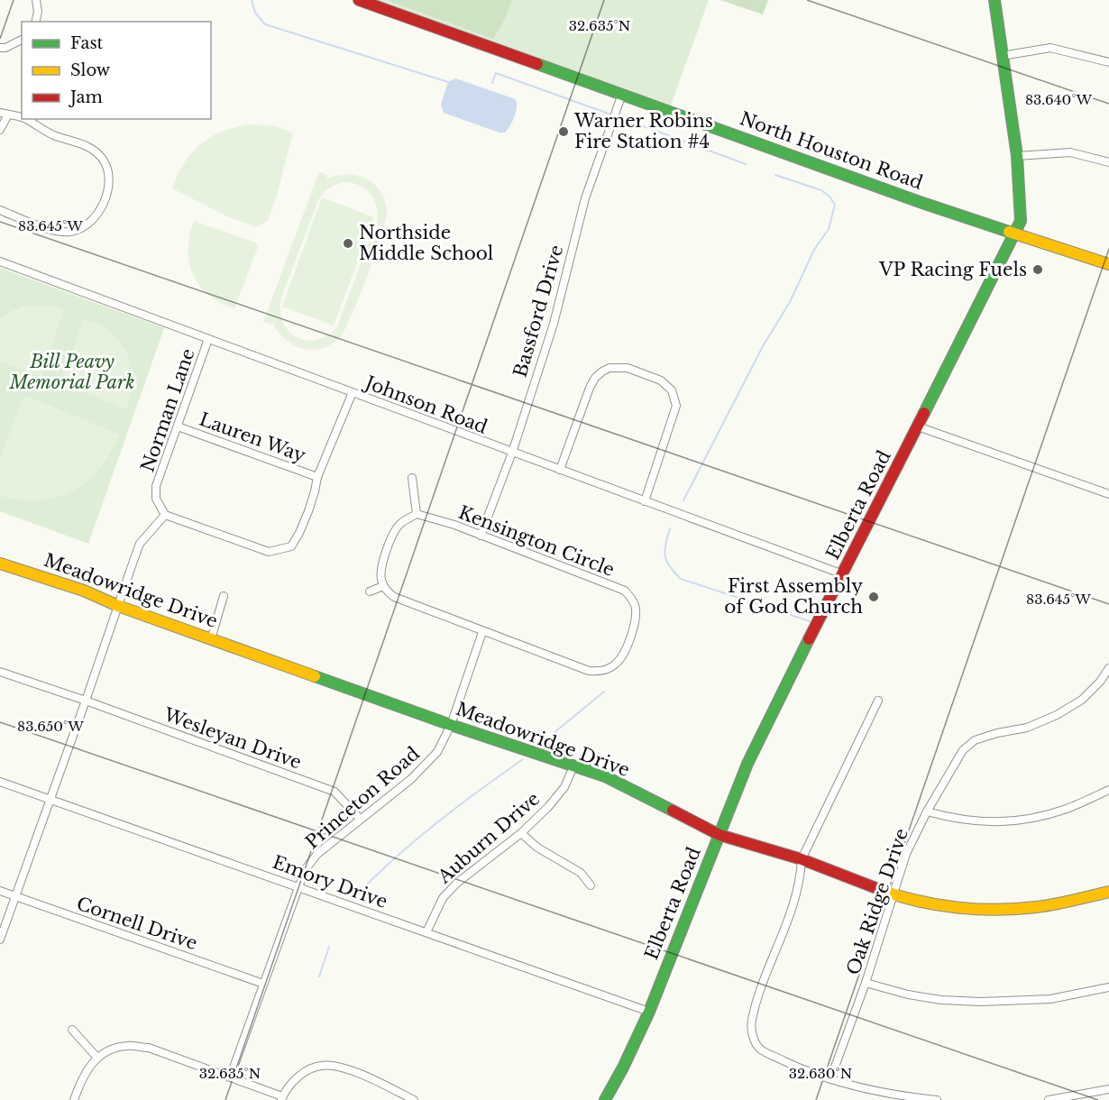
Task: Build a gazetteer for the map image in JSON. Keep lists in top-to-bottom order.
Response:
{
  "streets": {
    "street": [
      "North Houston Road",
      "Bassford Drive",
      "Johnson Road",
      "Norman Lane",
      "Lauren Way",
      "Elberta Road",
      "Kensington Circle",
      "Meadowridge Drive",
      "Wesleyan Drive",
      "Princeton Road",
      "Auburn Drive",
      "Emory Drive",
      "Oak Ridge Drive",
      "Cornell Drive"
    ]
  },
  "crossings": [
    ["North Houston Road", "Bassford Drive"],
    ["North Houston Road", "Elberta Road"],
    ["Bassford Drive", "Johnson Road"],
    ["Bassford Drive", "Kensington Circle"],
    ["Johnson Road", "Norman Lane"],
    ["Johnson Road", "Elberta Road"],
    ["Norman Lane", "Lauren Way"],
    ["Elberta Road", "Meadowridge Drive"],
    ["Elberta Road", "Emory Drive"],
    ["Kensington Circle", "Princeton Road"],
    ["Meadowridge Drive", "Princeton Road"],
    ["Meadowridge Drive", "Auburn Drive"],
    ["Meadowridge Drive", "Oak Ridge Drive"],
    ["Wesleyan Drive", "Princeton Road"],
    ["Princeton Road", "Emory Drive"],
    ["Princeton Road", "Cornell Drive"],
    ["Auburn Drive", "Emory Drive"]
  ],
  "parks": ["Bill Peavy Memorial Park"],
  "places": [
    "Warner Robins Fire Station #4",
    "Northside Middle School",
    "VP Racing Fuels",
    "First Assembly of God Church"
  ],
  "legend": ["Fast", "Slow", "Jam"],
  "coordinates": [
    "32.635°N",
    "83.640°W",
    "83.645°W",
    "83.650°W",
    "32.630°N"
  ]
}
